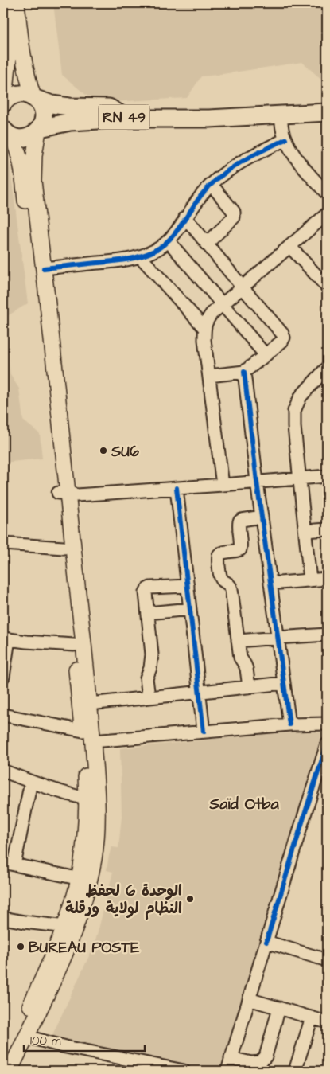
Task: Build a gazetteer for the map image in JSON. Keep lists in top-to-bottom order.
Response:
{
  "streets": {
    "highway": ["RN 49"]
  },
  "districts": ["Saïd Otba"],
  "places": ["SU6", "الوحدة 6 لحفظ النظام لولاية ورقلة", "BUREAU POSTE"],
  "scale_bar": "100 m"
}
